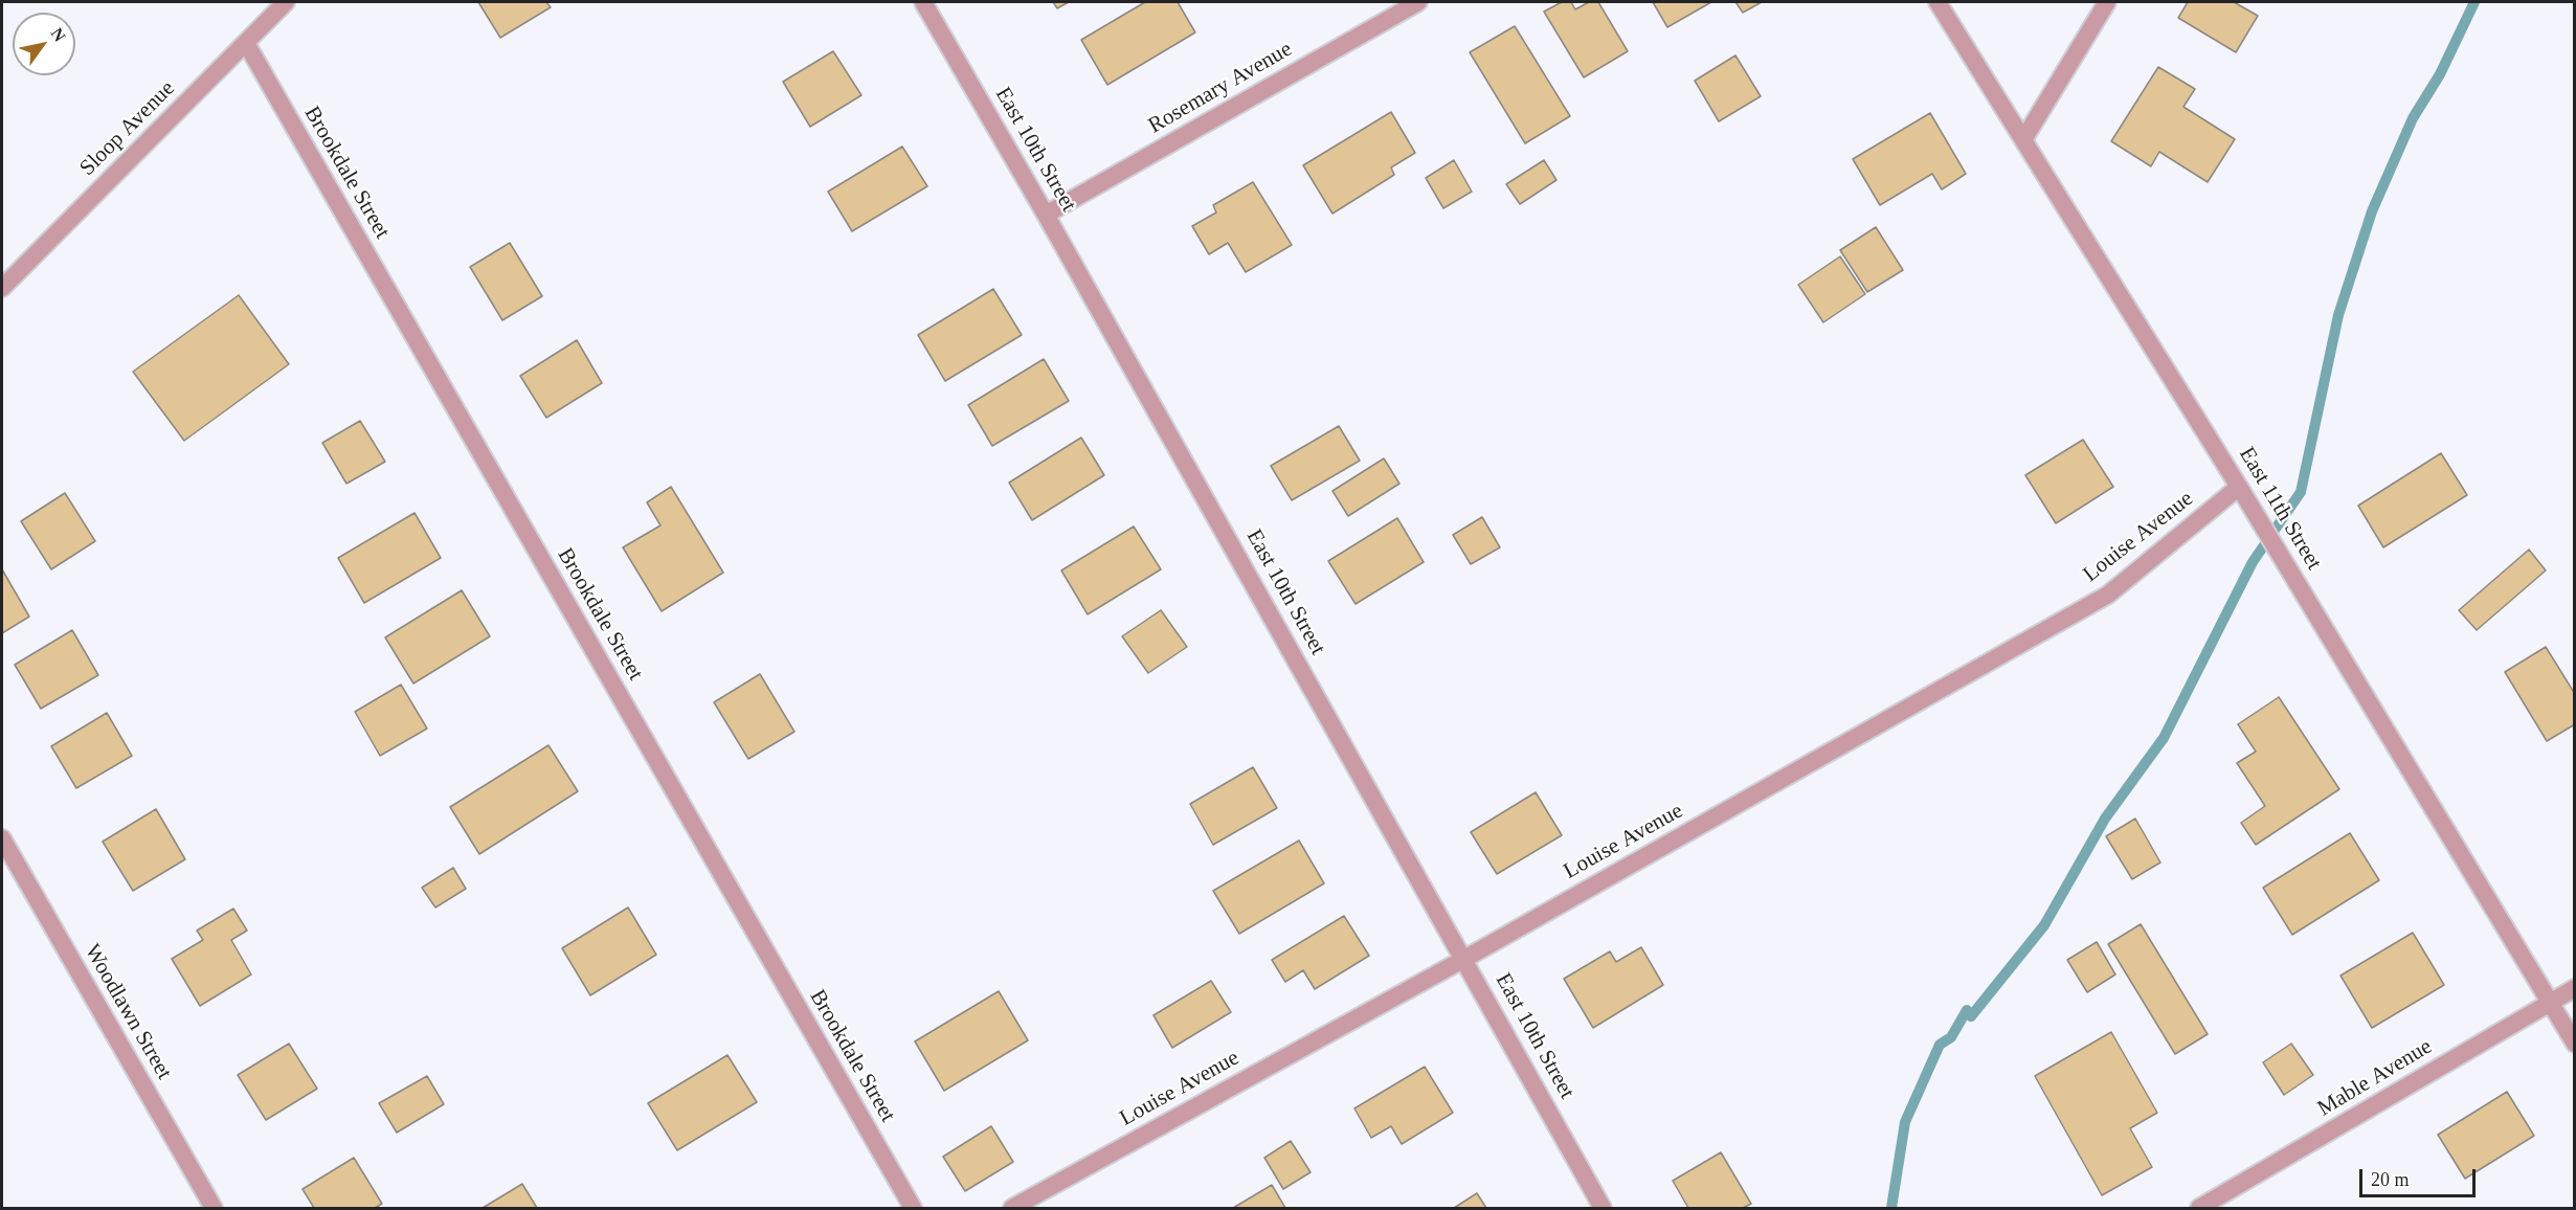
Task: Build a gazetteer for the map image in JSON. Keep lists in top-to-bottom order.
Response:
{
  "streets": {
    "street": [
      "Rosemary Avenue",
      "Sloop Avenue",
      "East 10th Street",
      "Brookdale Street",
      "East 11th Street",
      "Louise Avenue",
      "Woodlawn Street",
      "Mable Avenue"
    ]
  },
  "crossings": [
    ["Rosemary Avenue", "East 10th Street"],
    ["Sloop Avenue", "Brookdale Street"],
    ["East 10th Street", "Louise Avenue"],
    ["East 11th Street", "Louise Avenue"],
    ["East 11th Street", "Mable Avenue"]
  ],
  "scale_bar": "20 m",
  "north": "top right"
}
